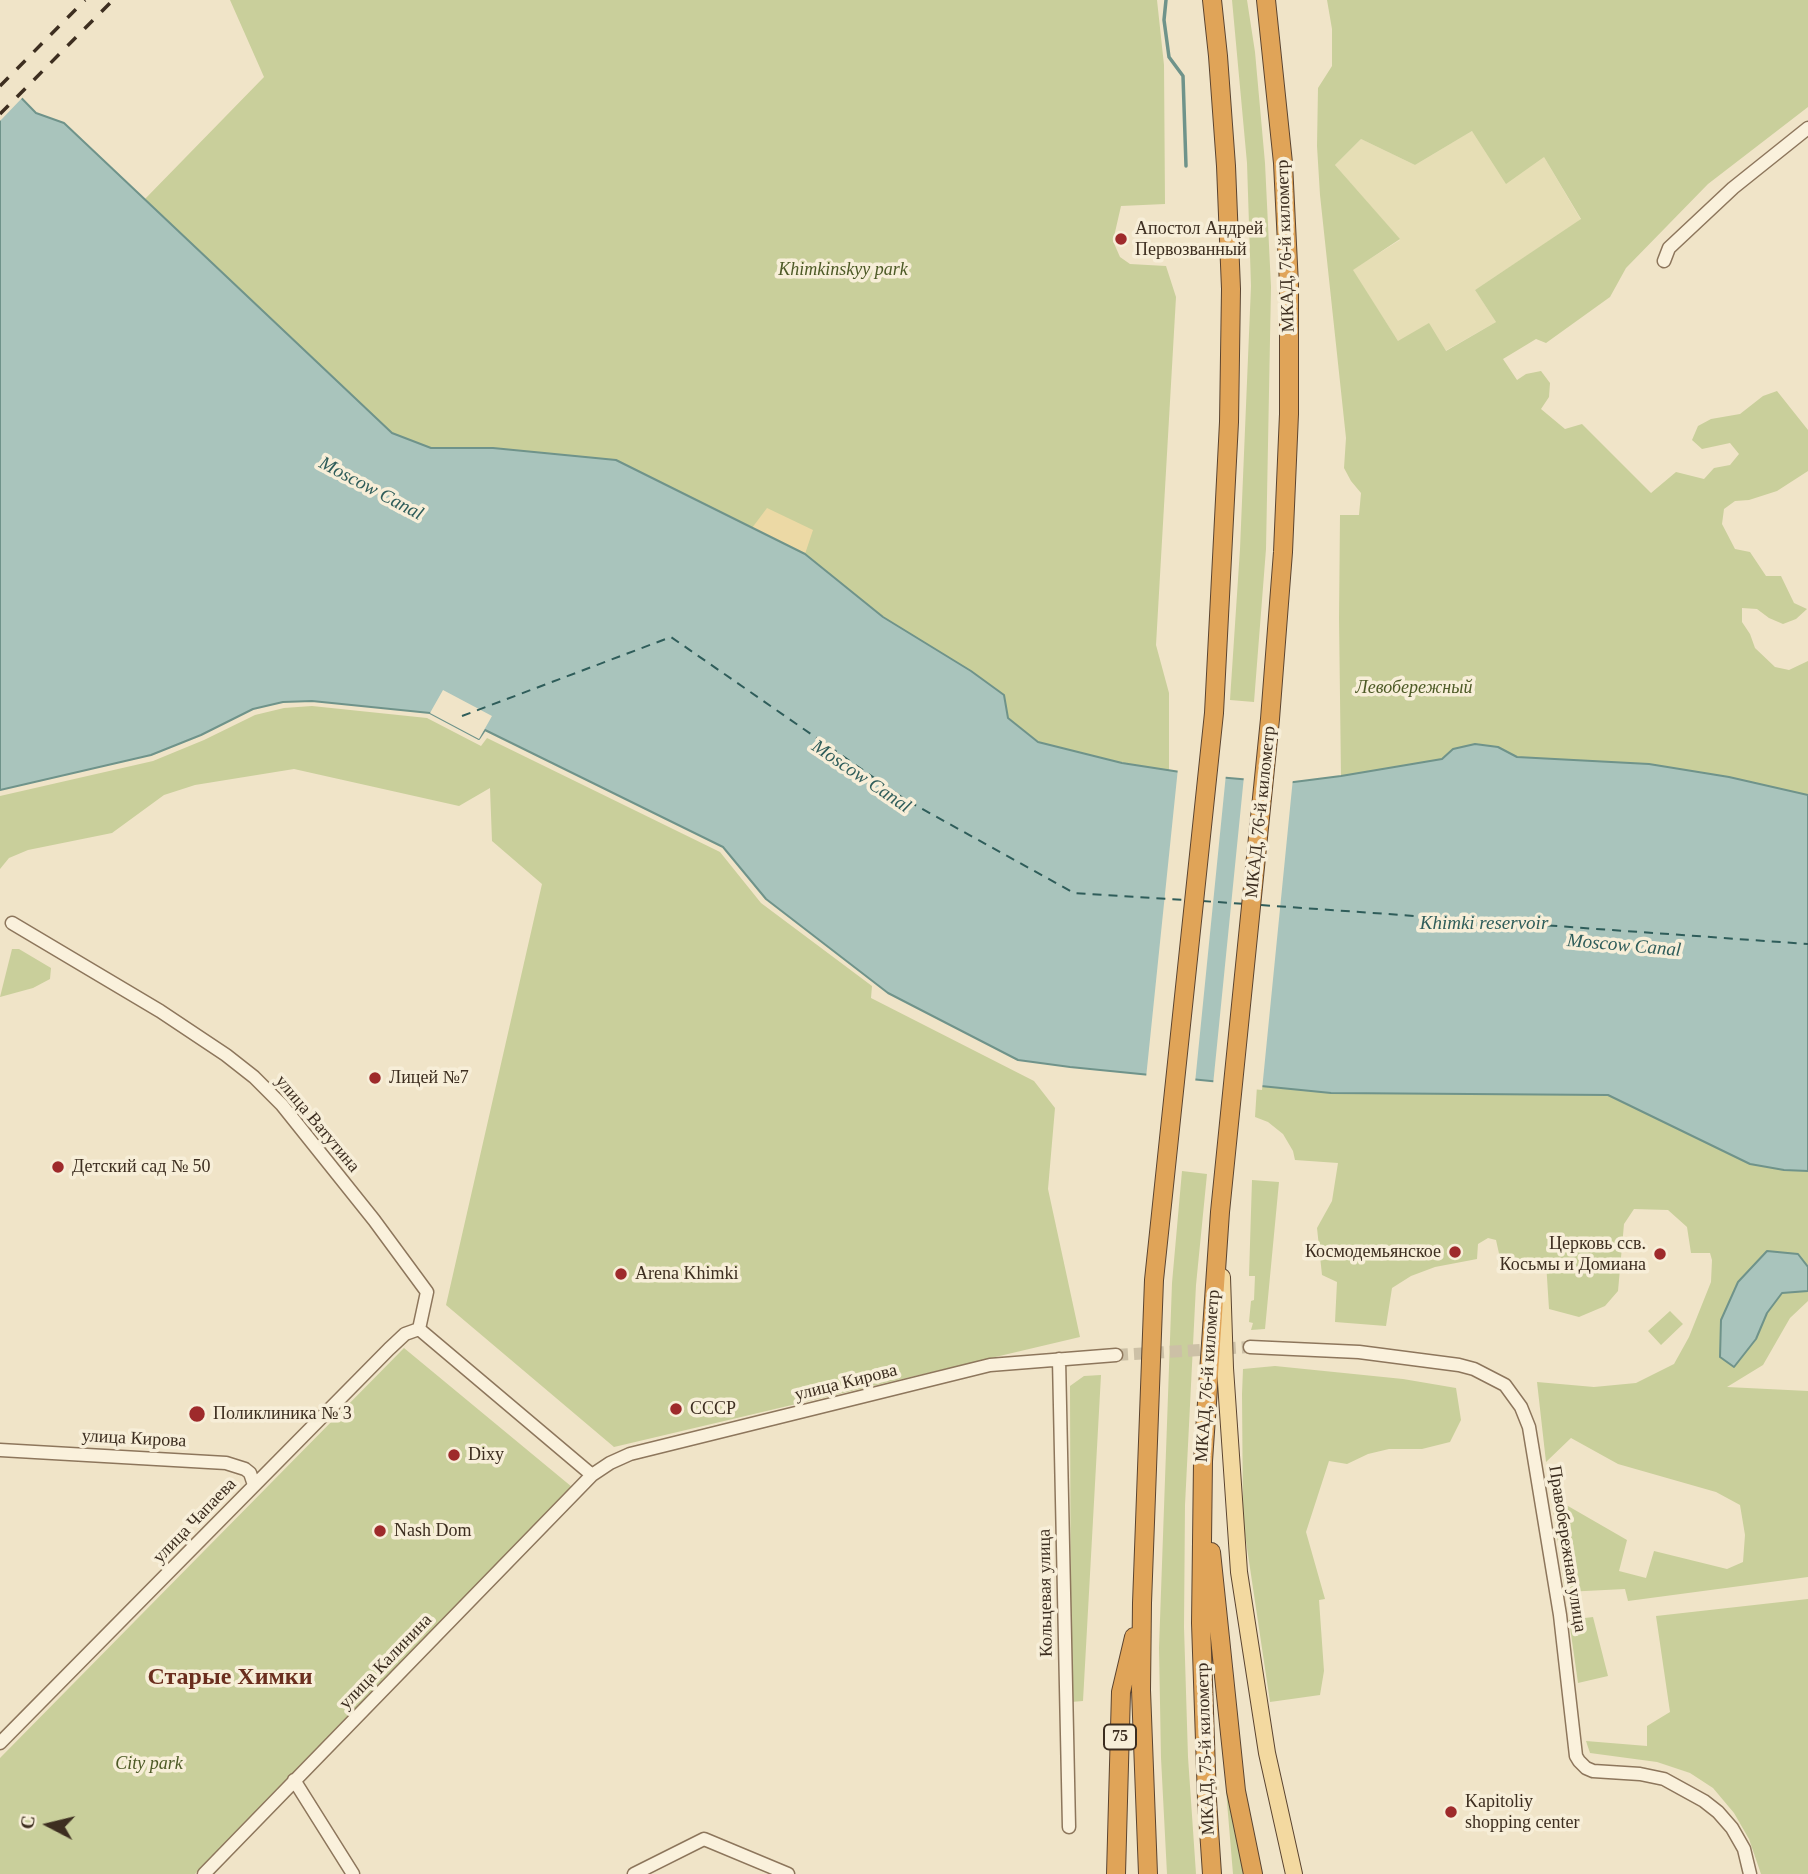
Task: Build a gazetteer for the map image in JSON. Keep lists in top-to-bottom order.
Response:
{
  "streets": {
    "highway": ["МКАД, 76-й километр", "75", "МКАД, 75-й километр"],
    "street": [
      "улица Ватутина",
      "улица Кирова",
      "улица Чапаева",
      "Правобережная улица",
      "Кольцевая улица",
      "улица Калинина"
    ]
  },
  "crossings": [
    ["МКАД, 76-й километр", "МКАД, 75-й километр"],
    ["улица Ватутина", "улица Чапаева"],
    ["улица Кирова", "улица Чапаева"],
    ["улица Кирова", "Кольцевая улица"],
    ["улица Кирова", "улица Калинина"]
  ],
  "districts": ["Старые Химки"],
  "water": ["Moscow Canal", "Khimki reservoir"],
  "parks": ["Khimkinskyy park", "Левобережный", "City park"],
  "places": [
    "Апостол Андрей Первозванный",
    "Лицей №7",
    "Детский сад № 50",
    "Космодемьянское",
    "Церковь ссв. Косьмы и Домиана",
    "Arena Khimki",
    "СССР",
    "Поликлиника № 3",
    "Dixy",
    "Nash Dom",
    "Kapitoliy shopping center"
  ],
  "north": "left"
}
